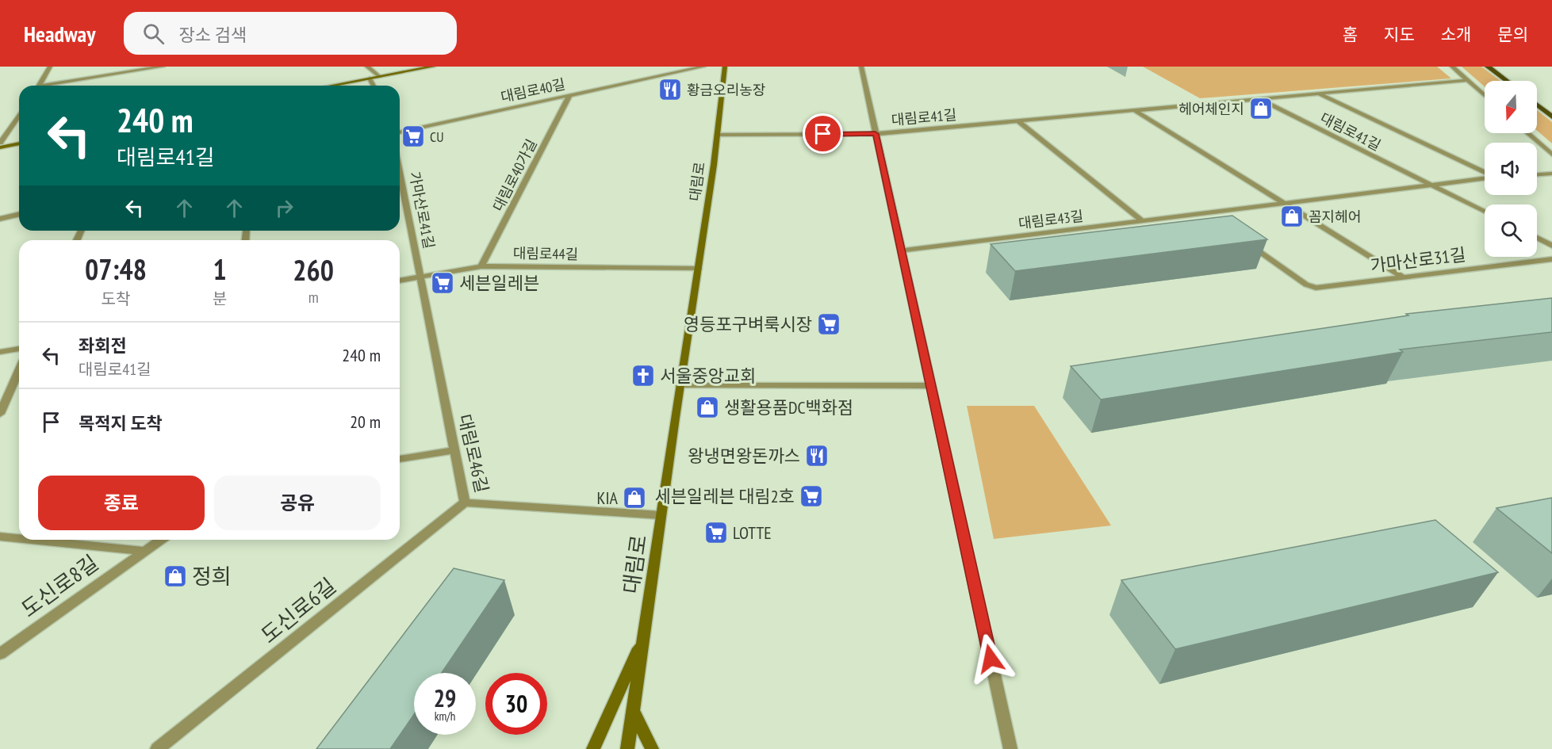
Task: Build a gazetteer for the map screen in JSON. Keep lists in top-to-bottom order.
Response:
{
  "streets": {
    "street": [
      "대림로40길",
      "대림로41길",
      "대림로40가길",
      "대림로",
      "가마산로41길",
      "대림로43길",
      "대림로44길",
      "가마산로31길",
      "대림로46길",
      "도신로8길",
      "도신로6길"
    ]
  },
  "crossings": [
    ["대림로40길", "대림로40가길"],
    ["대림로41길", "대림로"],
    ["대림로41길", "대림로43길"],
    ["대림로40가길", "대림로44길"],
    ["대림로", "대림로44길"],
    ["대림로", "대림로46길"],
    ["가마산로41길", "대림로44길"],
    ["가마산로41길", "대림로46길"],
    ["대림로44길", "대림로46길"],
    ["대림로46길", "도신로6길"]
  ],
  "places": {
    "restaurant": ["황금오리농장", "왕냉면왕돈까스"],
    "shop": [
      "헤어체인지",
      "꼼지헤어",
      "생활용품DC백화점",
      "KIA",
      "정희"
    ],
    "supermarket": [
      "CU",
      "세븐일레븐",
      "영등포구벼룩시장",
      "세븐일레븐 대림2호",
      "LOTTE"
    ],
    "church": ["서울중앙교회"]
  },
  "north": "bottom",
  "page": {
    "header": "Headway",
    "search": "장소 검색",
    "nav": [
      "홈",
      "지도",
      "소개",
      "문의"
    ],
    "turn": ["240 m", "대림로41길"],
    "eta": [
      "07:48",
      "도착",
      "1",
      "분",
      "260",
      "m"
    ],
    "list": [
      {
        "name": "좌회전",
        "note": "대림로41길",
        "value": "240 m"
      },
      {
        "name": "목적지 도착",
        "value": "20 m"
      }
    ],
    "buttons": ["종료", "공유"],
    "speed": "29 km/h",
    "limit": "30"
  }
}
